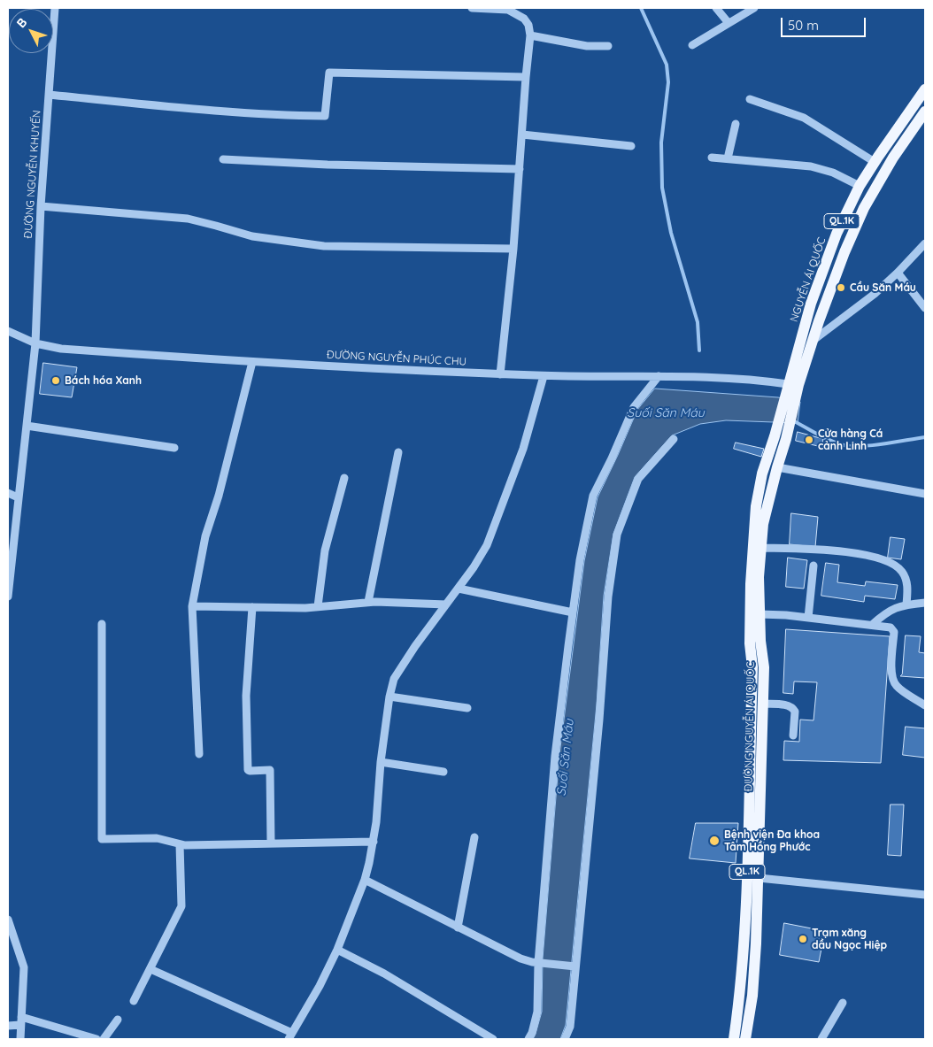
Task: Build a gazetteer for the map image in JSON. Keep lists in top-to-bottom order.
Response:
{
  "streets": {
    "main road": ["QL.1K", "NGUYỄN ÁI QUỐC", "ĐƯỜNG NGUYỄN ÁI QUỐC"],
    "street": ["ĐƯỜNG NGUYỄN KHUYẾN", "ĐƯỜNG NGUYỄN PHÚC CHU"]
  },
  "crossings": [
    ["ĐƯỜNG NGUYỄN KHUYẾN", "ĐƯỜNG NGUYỄN PHÚC CHU"],
    ["QL.1K", "ĐƯỜNG NGUYỄN ÁI QUỐC"],
    ["NGUYỄN ÁI QUỐC", "ĐƯỜNG NGUYỄN ÁI QUỐC"],
    ["ĐƯỜNG NGUYỄN PHÚC CHU", "ĐƯỜNG NGUYỄN ÁI QUỐC"]
  ],
  "water": ["Suối Săn Máu"],
  "places": [
    "Cầu Săn Máu",
    "Bách hóa Xanh",
    "Cửa hàng Cá cảnh Linh",
    "Bệnh viện Đa khoa Tâm Hồng Phước",
    "Trạm xăng dầu Ngọc Hiệp"
  ],
  "scale_bar": "50 m",
  "north": "top left"
}
